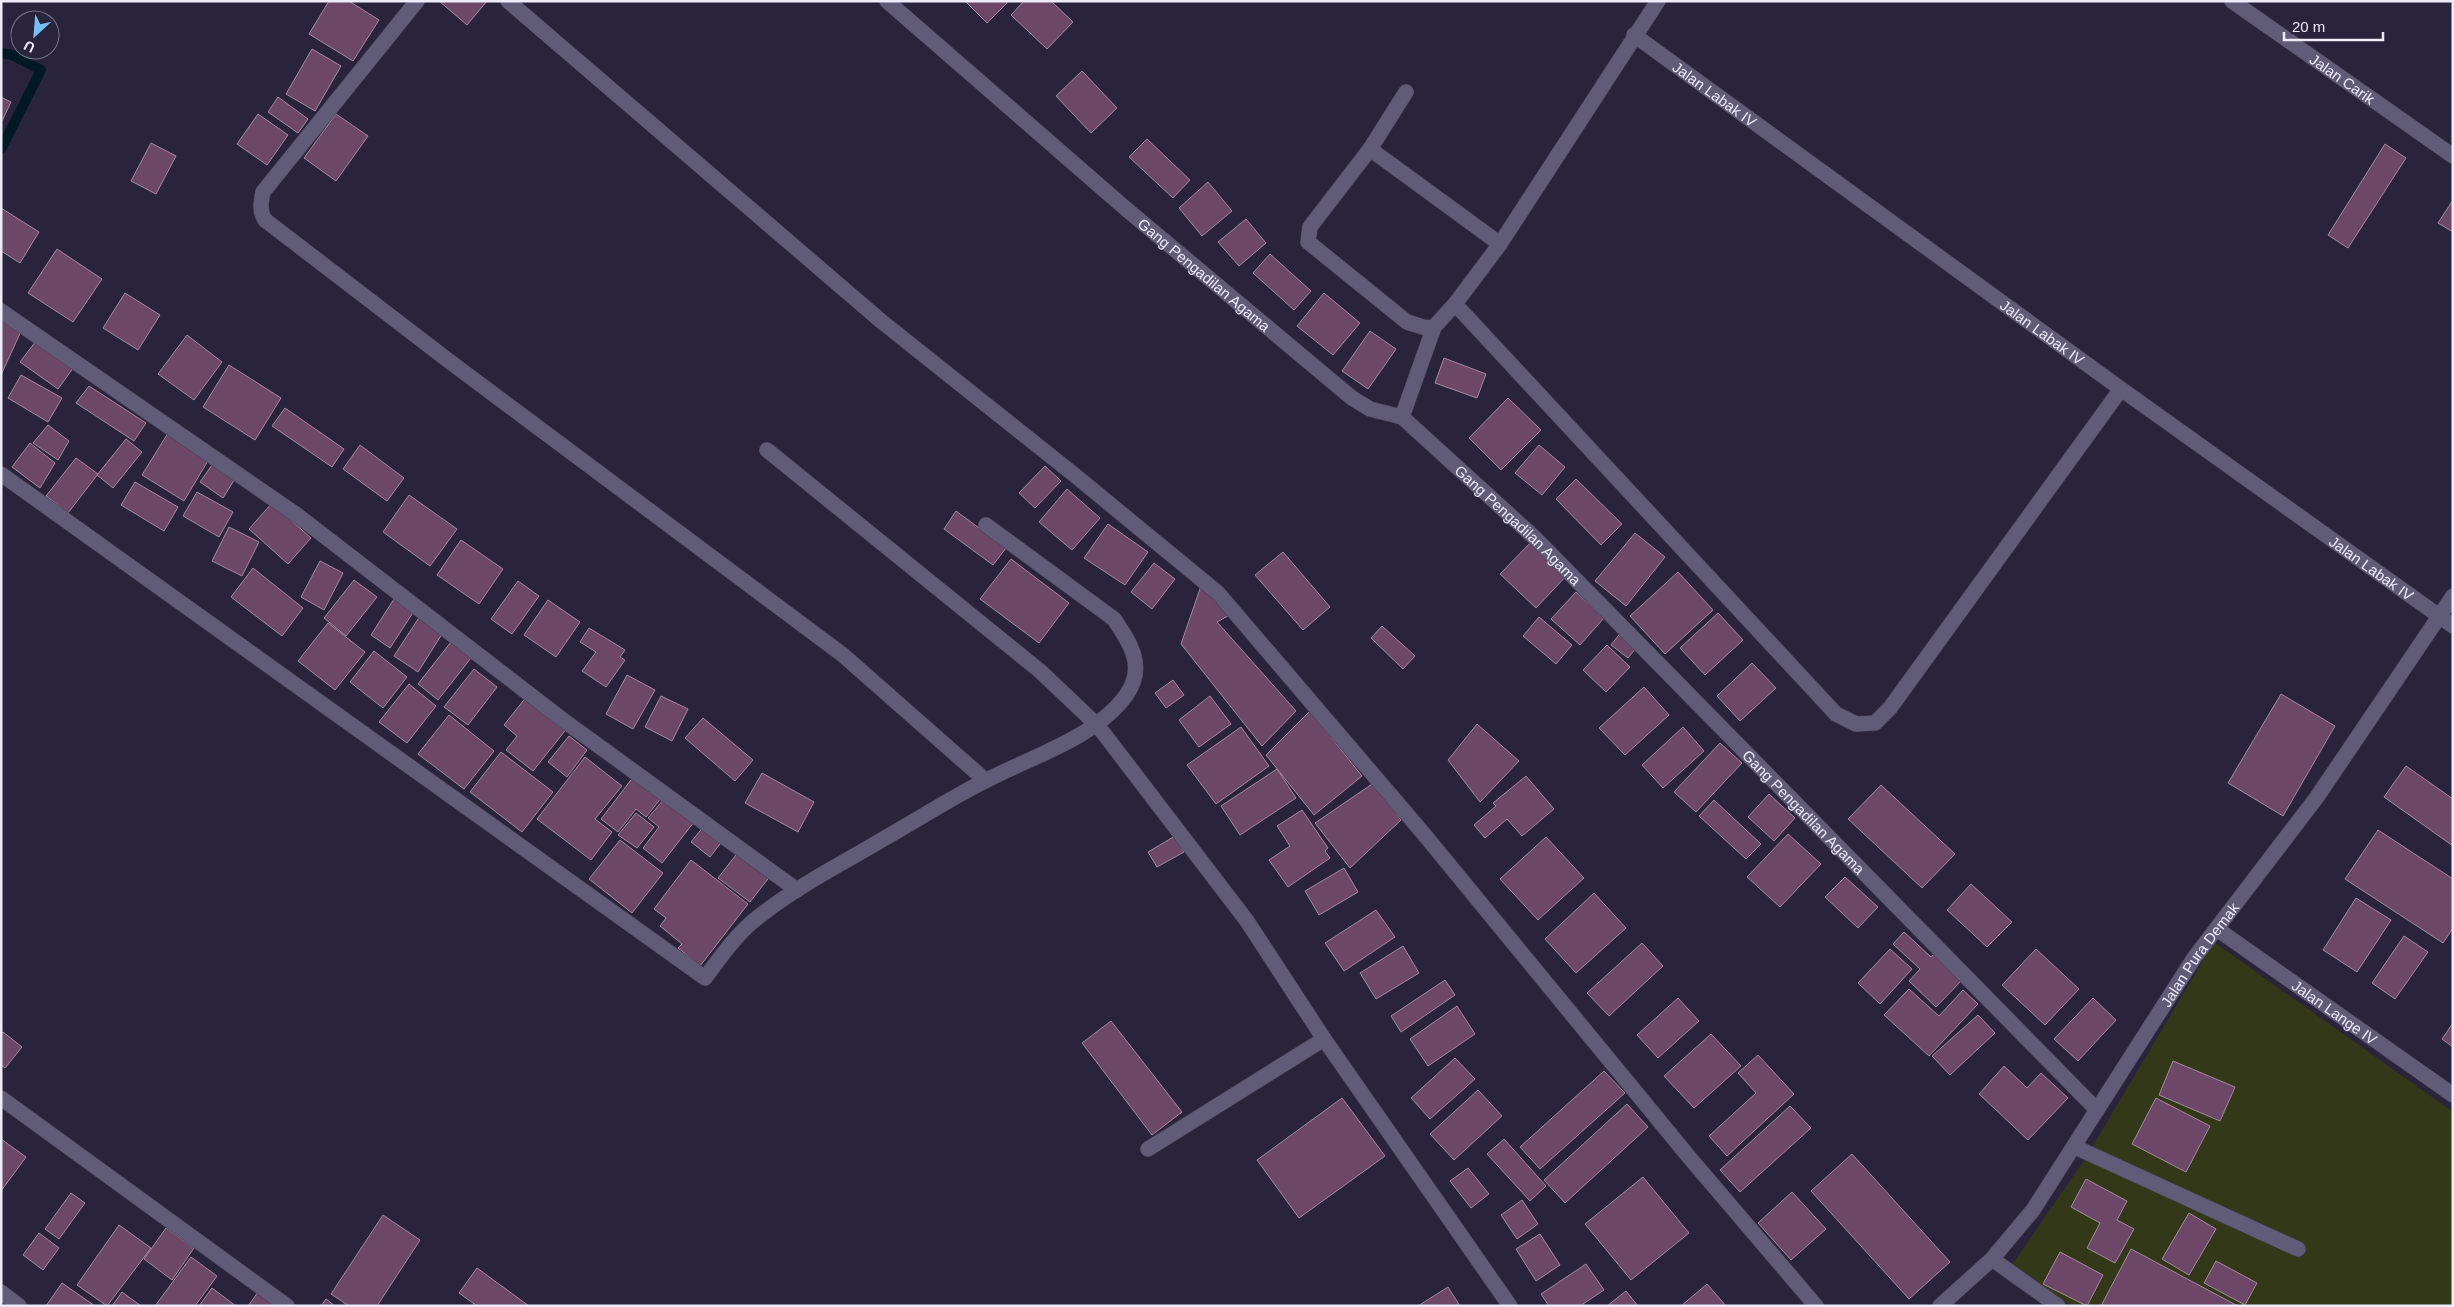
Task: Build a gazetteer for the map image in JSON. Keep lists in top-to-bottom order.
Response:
{
  "streets": {
    "street": [
      "Jalan Carik",
      "Jalan Labak IV",
      "Gang Pengadilan Agama",
      "Jalan Pura Demak",
      "Jalan Lange IV"
    ]
  },
  "crossings": [
    ["Jalan Labak IV", "Jalan Pura Demak"],
    ["Gang Pengadilan Agama", "Jalan Pura Demak"],
    ["Jalan Pura Demak", "Jalan Lange IV"]
  ],
  "scale_bar": "20 m",
  "north": "bottom left"
}
